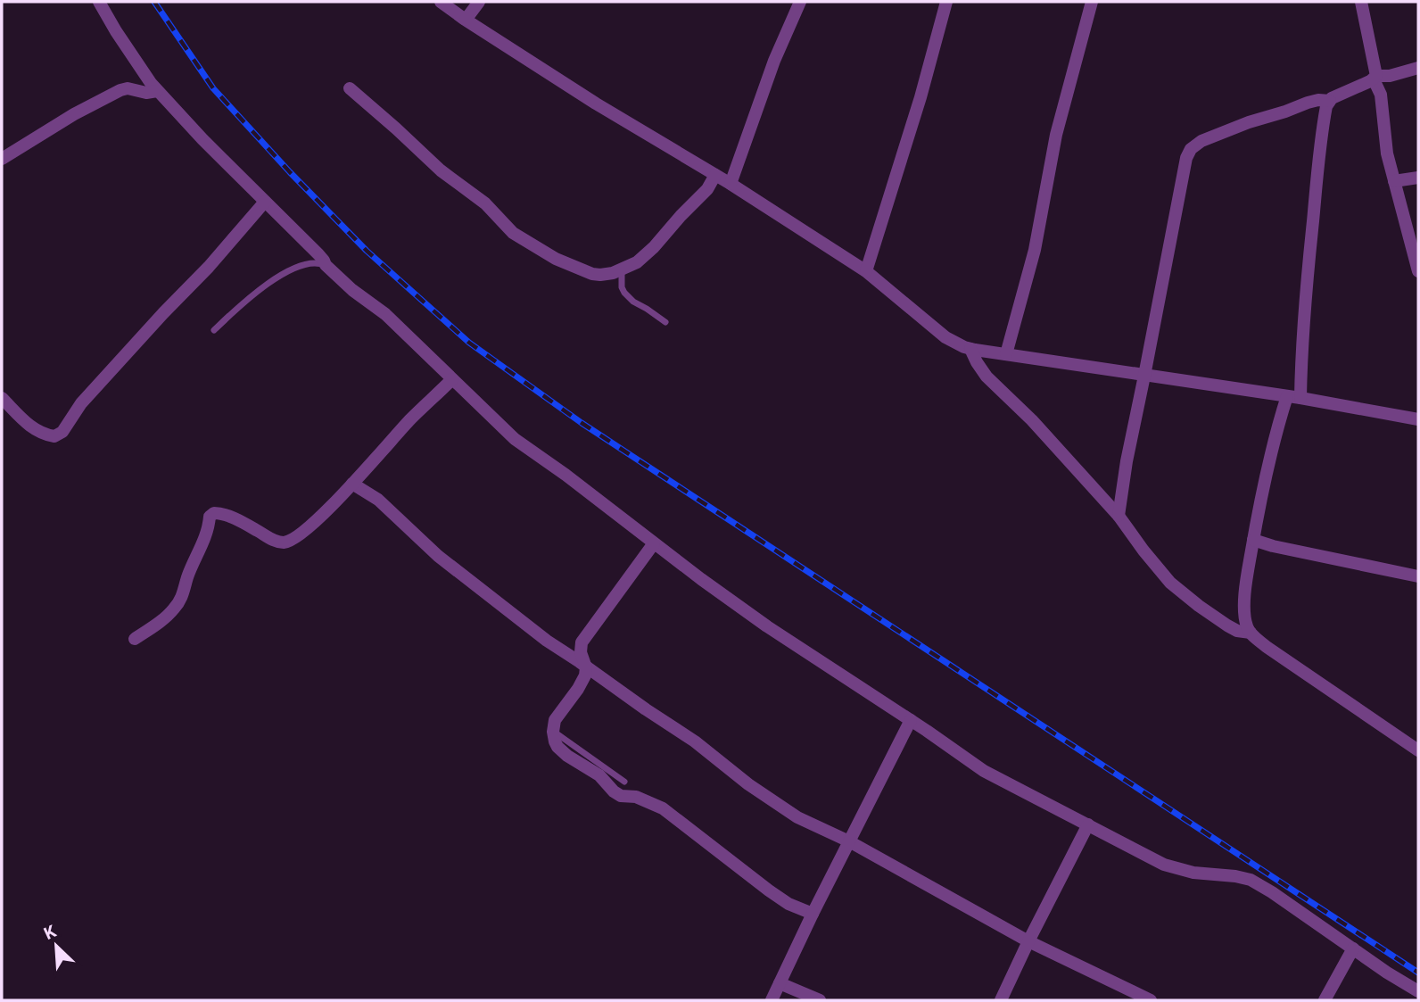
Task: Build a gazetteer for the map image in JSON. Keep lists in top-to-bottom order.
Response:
{
  "north": "top left"
}
